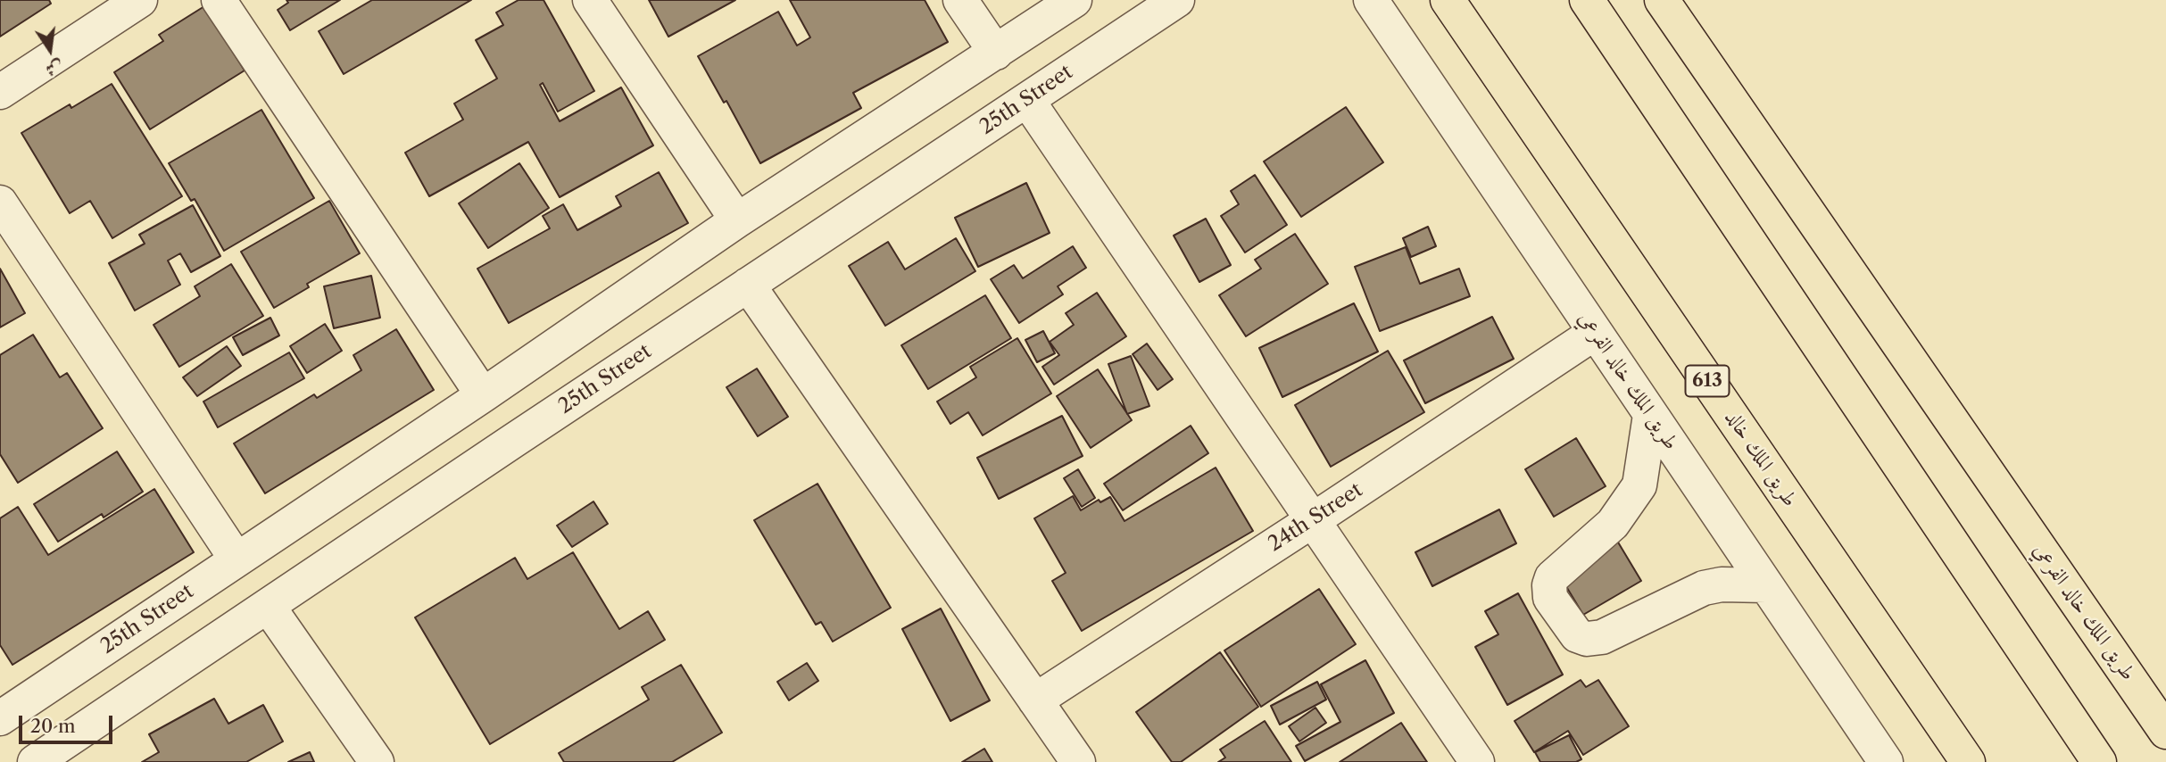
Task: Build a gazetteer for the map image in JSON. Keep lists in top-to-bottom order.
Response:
{
  "streets": {
    "main road": ["طريق الملك خالد الفرعي", "613", "طريق الملك خالد"],
    "street": ["25th Street", "24th Street"]
  },
  "crossings": [
    ["طريق الملك خالد الفرعي", "24th Street"]
  ],
  "scale_bar": "20 m",
  "north": "bottom"
}
